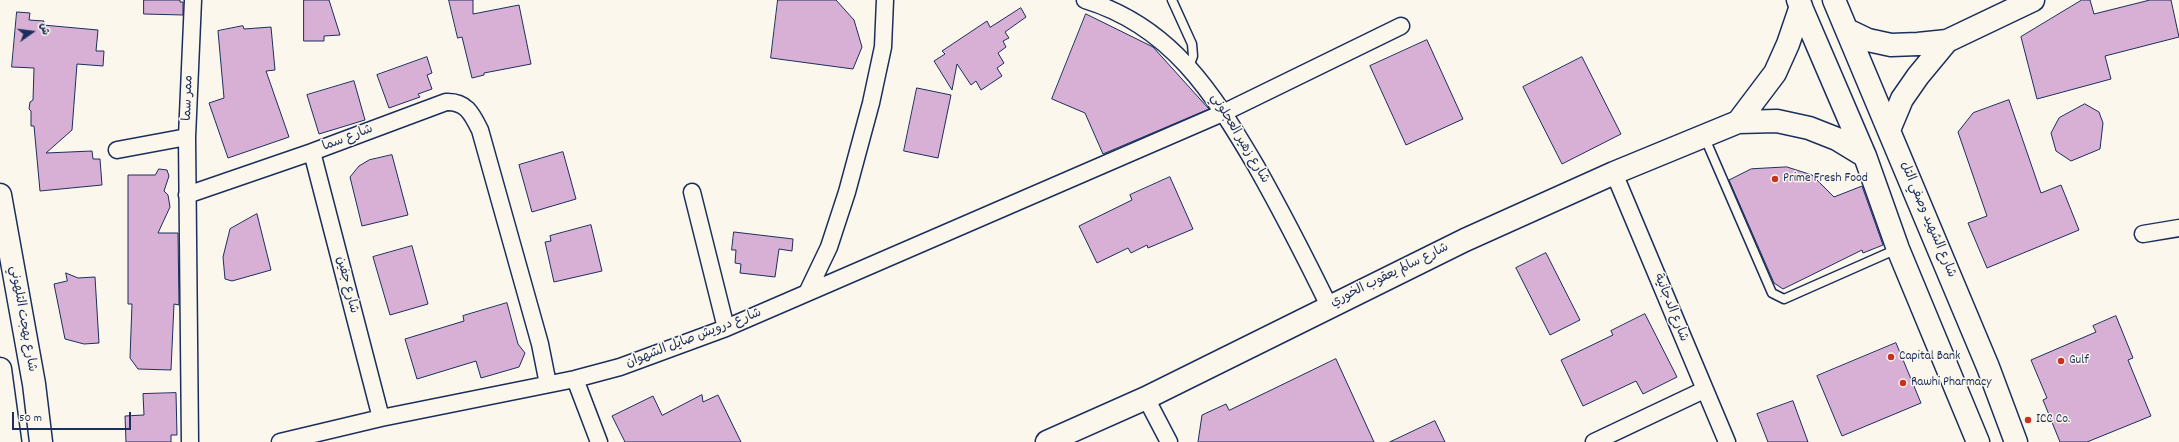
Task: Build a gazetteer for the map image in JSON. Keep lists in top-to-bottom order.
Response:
{
  "streets": {
    "street": [
      "ممر سما",
      "شارع سما",
      "شارع زهير العجلوني",
      "شارع الشهيد وصفي التل",
      "شارع سالم يعقوب الخوري",
      "شارع جفين",
      "شارع الدجانية",
      "شارع بهجت التلهوني",
      "شارع درويش صايل الشهوان"
    ]
  },
  "crossings": [
    ["ممر سما", "شارع سما"],
    ["شارع سما", "شارع جفين"],
    ["شارع سما", "شارع درويش صايل الشهوان"],
    ["شارع زهير العجلوني", "شارع سالم يعقوب الخوري"],
    ["شارع زهير العجلوني", "شارع درويش صايل الشهوان"],
    ["شارع سالم يعقوب الخوري", "شارع الدجانية"],
    ["شارع جفين", "شارع درويش صايل الشهوان"]
  ],
  "places": [
    "Prime Fresh Food",
    "Capital Bank",
    "Gulf",
    "Rawhi Pharmacy",
    "ICC Co."
  ],
  "scale_bar": "50 m",
  "north": "right"
}
